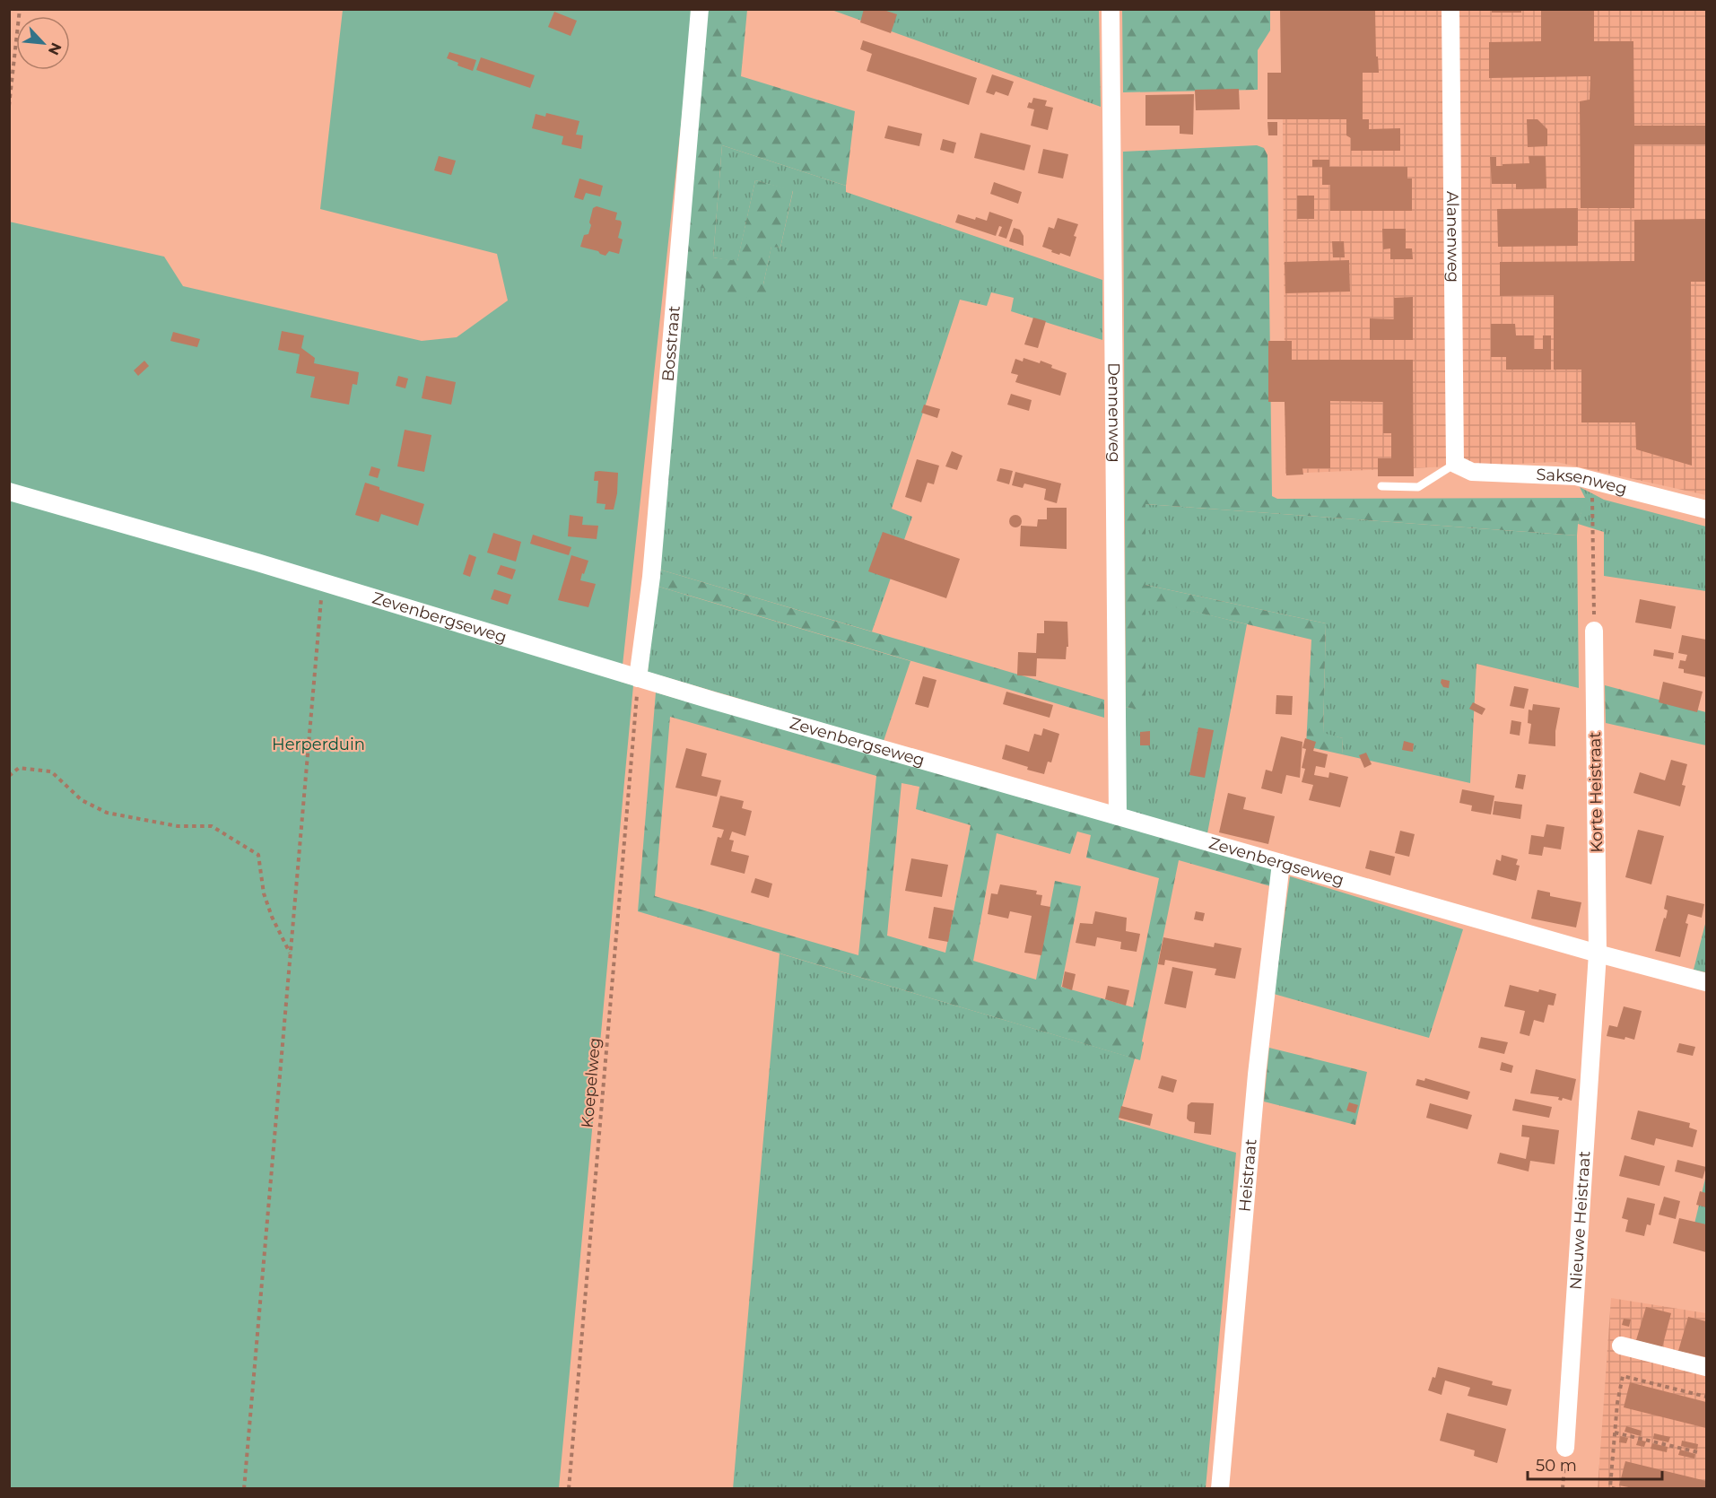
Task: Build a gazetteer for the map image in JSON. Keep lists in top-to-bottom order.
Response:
{
  "streets": {
    "street": [
      "Alanenweg",
      "Bosstraat",
      "Dennenweg",
      "Saksenweg",
      "Zevenbergseweg",
      "Korte Heistraat",
      "Heistraat",
      "Nieuwe Heistraat"
    ],
    "path": ["Koepelweg"]
  },
  "crossings": [
    ["Alanenweg", "Saksenweg"],
    ["Bosstraat", "Zevenbergseweg"],
    ["Bosstraat", "Koepelweg"],
    ["Dennenweg", "Zevenbergseweg"],
    ["Zevenbergseweg", "Korte Heistraat"],
    ["Zevenbergseweg", "Koepelweg"],
    ["Zevenbergseweg", "Heistraat"],
    ["Zevenbergseweg", "Nieuwe Heistraat"],
    ["Korte Heistraat", "Nieuwe Heistraat"]
  ],
  "parks": ["Herperduin"],
  "scale_bar": "50 m",
  "north": "bottom right"
}
